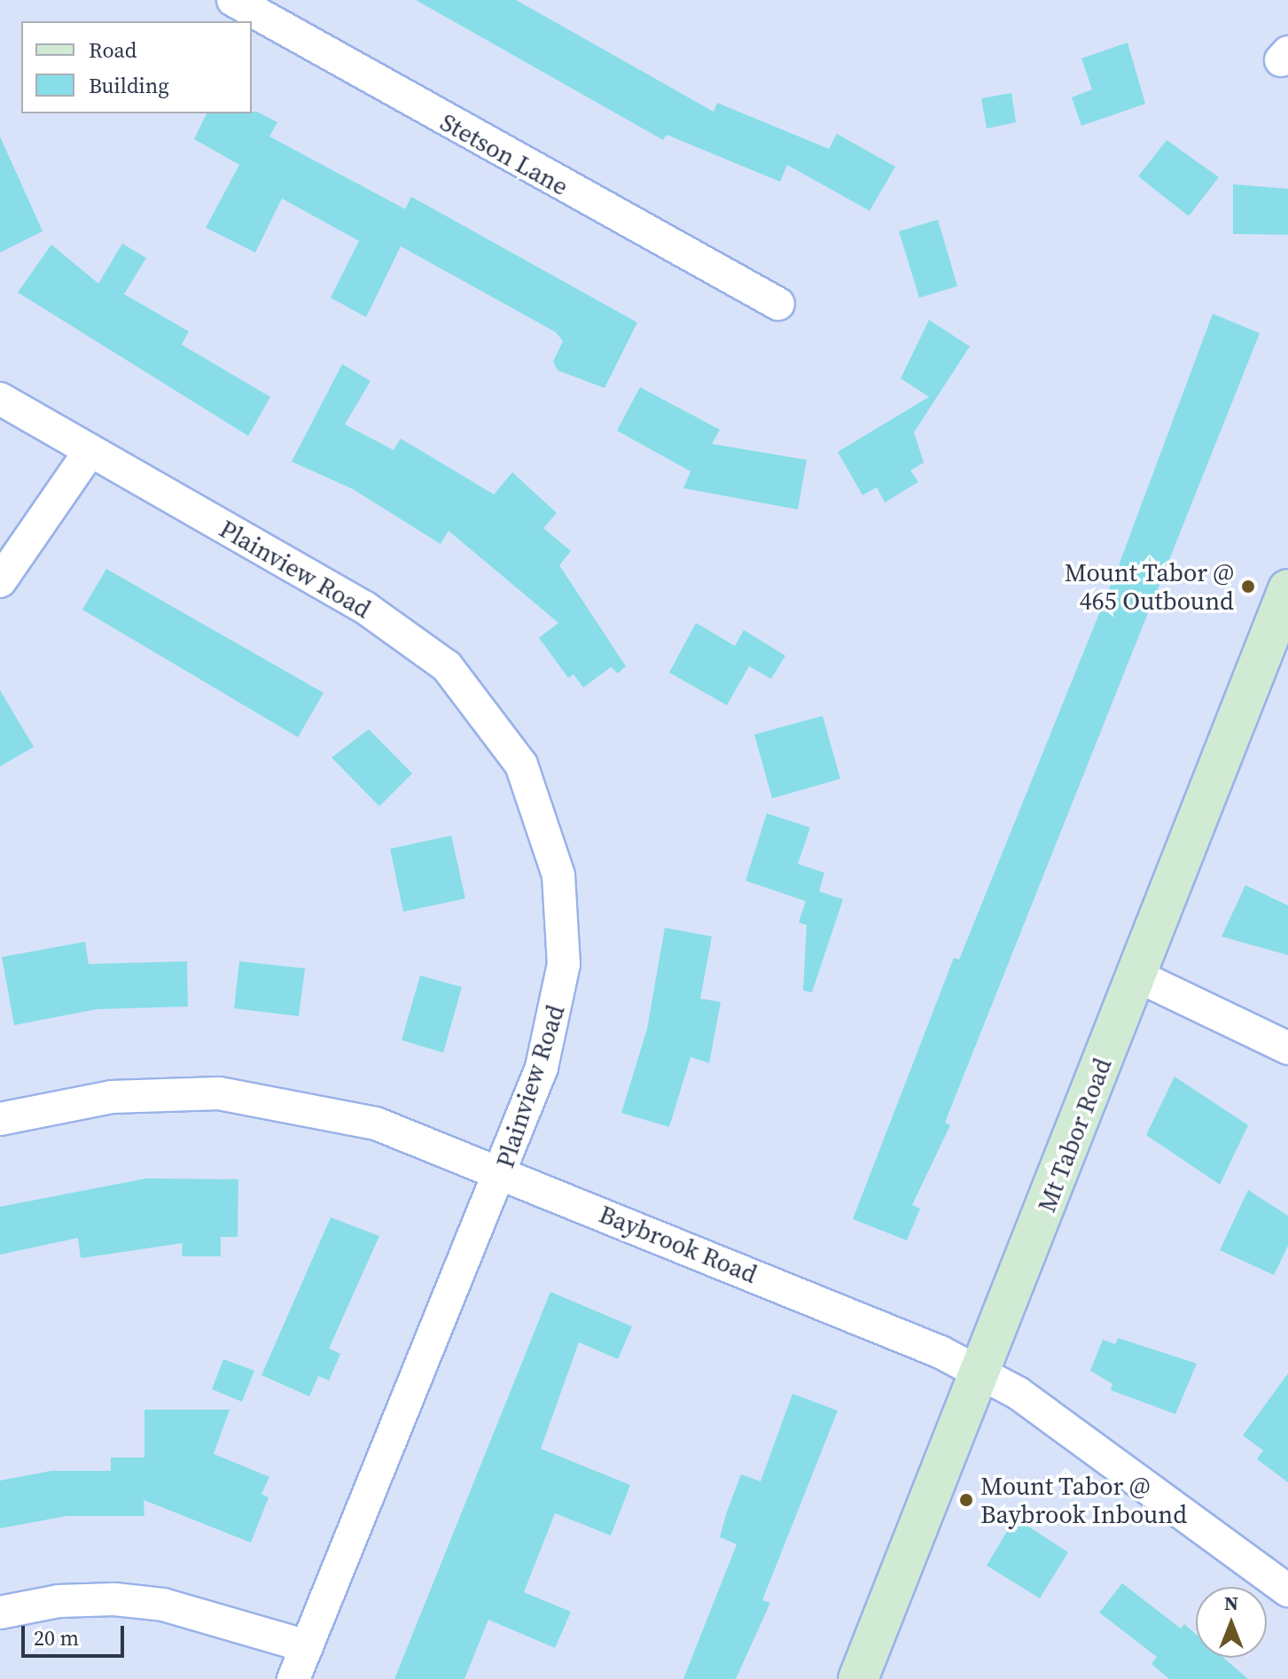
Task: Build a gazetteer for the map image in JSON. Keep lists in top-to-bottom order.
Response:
{
  "streets": {
    "street": [
      "Stetson Lane",
      "Plainview Road",
      "Mt Tabor Road",
      "Baybrook Road"
    ]
  },
  "crossings": [
    ["Plainview Road", "Baybrook Road"],
    ["Mt Tabor Road", "Baybrook Road"]
  ],
  "places": ["Mount Tabor @ 465 Outbound", "Mount Tabor @ Baybrook Inbound"],
  "legend": ["Road", "Building"],
  "scale_bar": "20 m",
  "north": "top"
}
